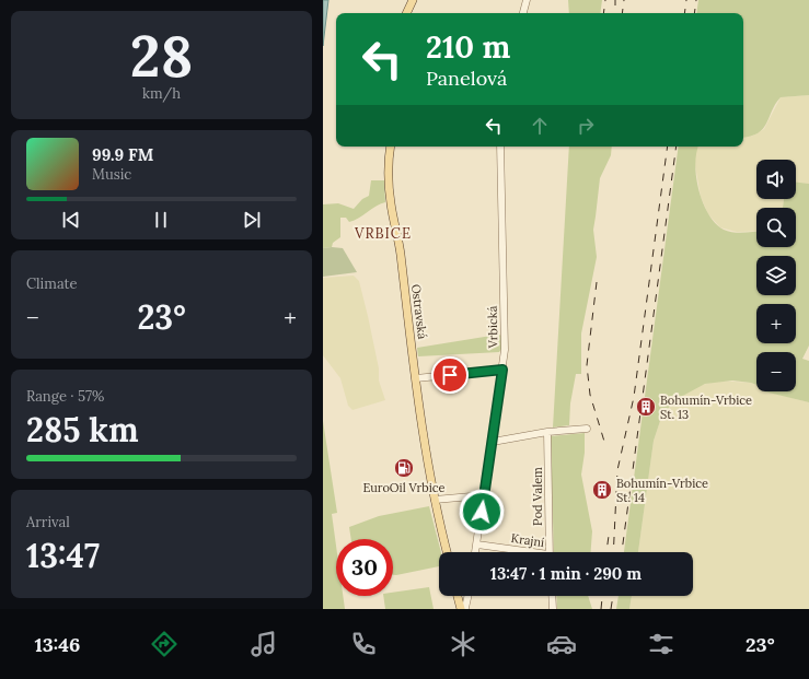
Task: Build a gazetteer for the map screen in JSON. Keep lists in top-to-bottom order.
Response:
{
  "streets": {
    "main road": ["Ostravská"],
    "street": ["Vrbická", "Pod Valem", "Krajní"]
  },
  "crossings": [
    ["Vrbická", "Krajní"]
  ],
  "districts": ["VRBICE"],
  "places": {
    "building": ["Bohumín-Vrbice St. 13", "Bohumín-Vrbice St. 14"],
    "fuel station": ["EuroOil Vrbice"]
  },
  "page": {
    "tile": [
      ["28", "km/h"],
      "Climate",
      ["Range · 57%", "285 km"],
      ["Arrival", "13:47"]
    ],
    "turn": ["210 m", "Panelová"],
    "song": ["99.9 FM", "Music"],
    "map_buttons": ["+", "−"],
    "heat": ["−", "23°", "+"],
    "limit": "30",
    "trip": "13:47 · 1 min · 290 m",
    "tabs": ["13:46", "23°"]
  }
}
